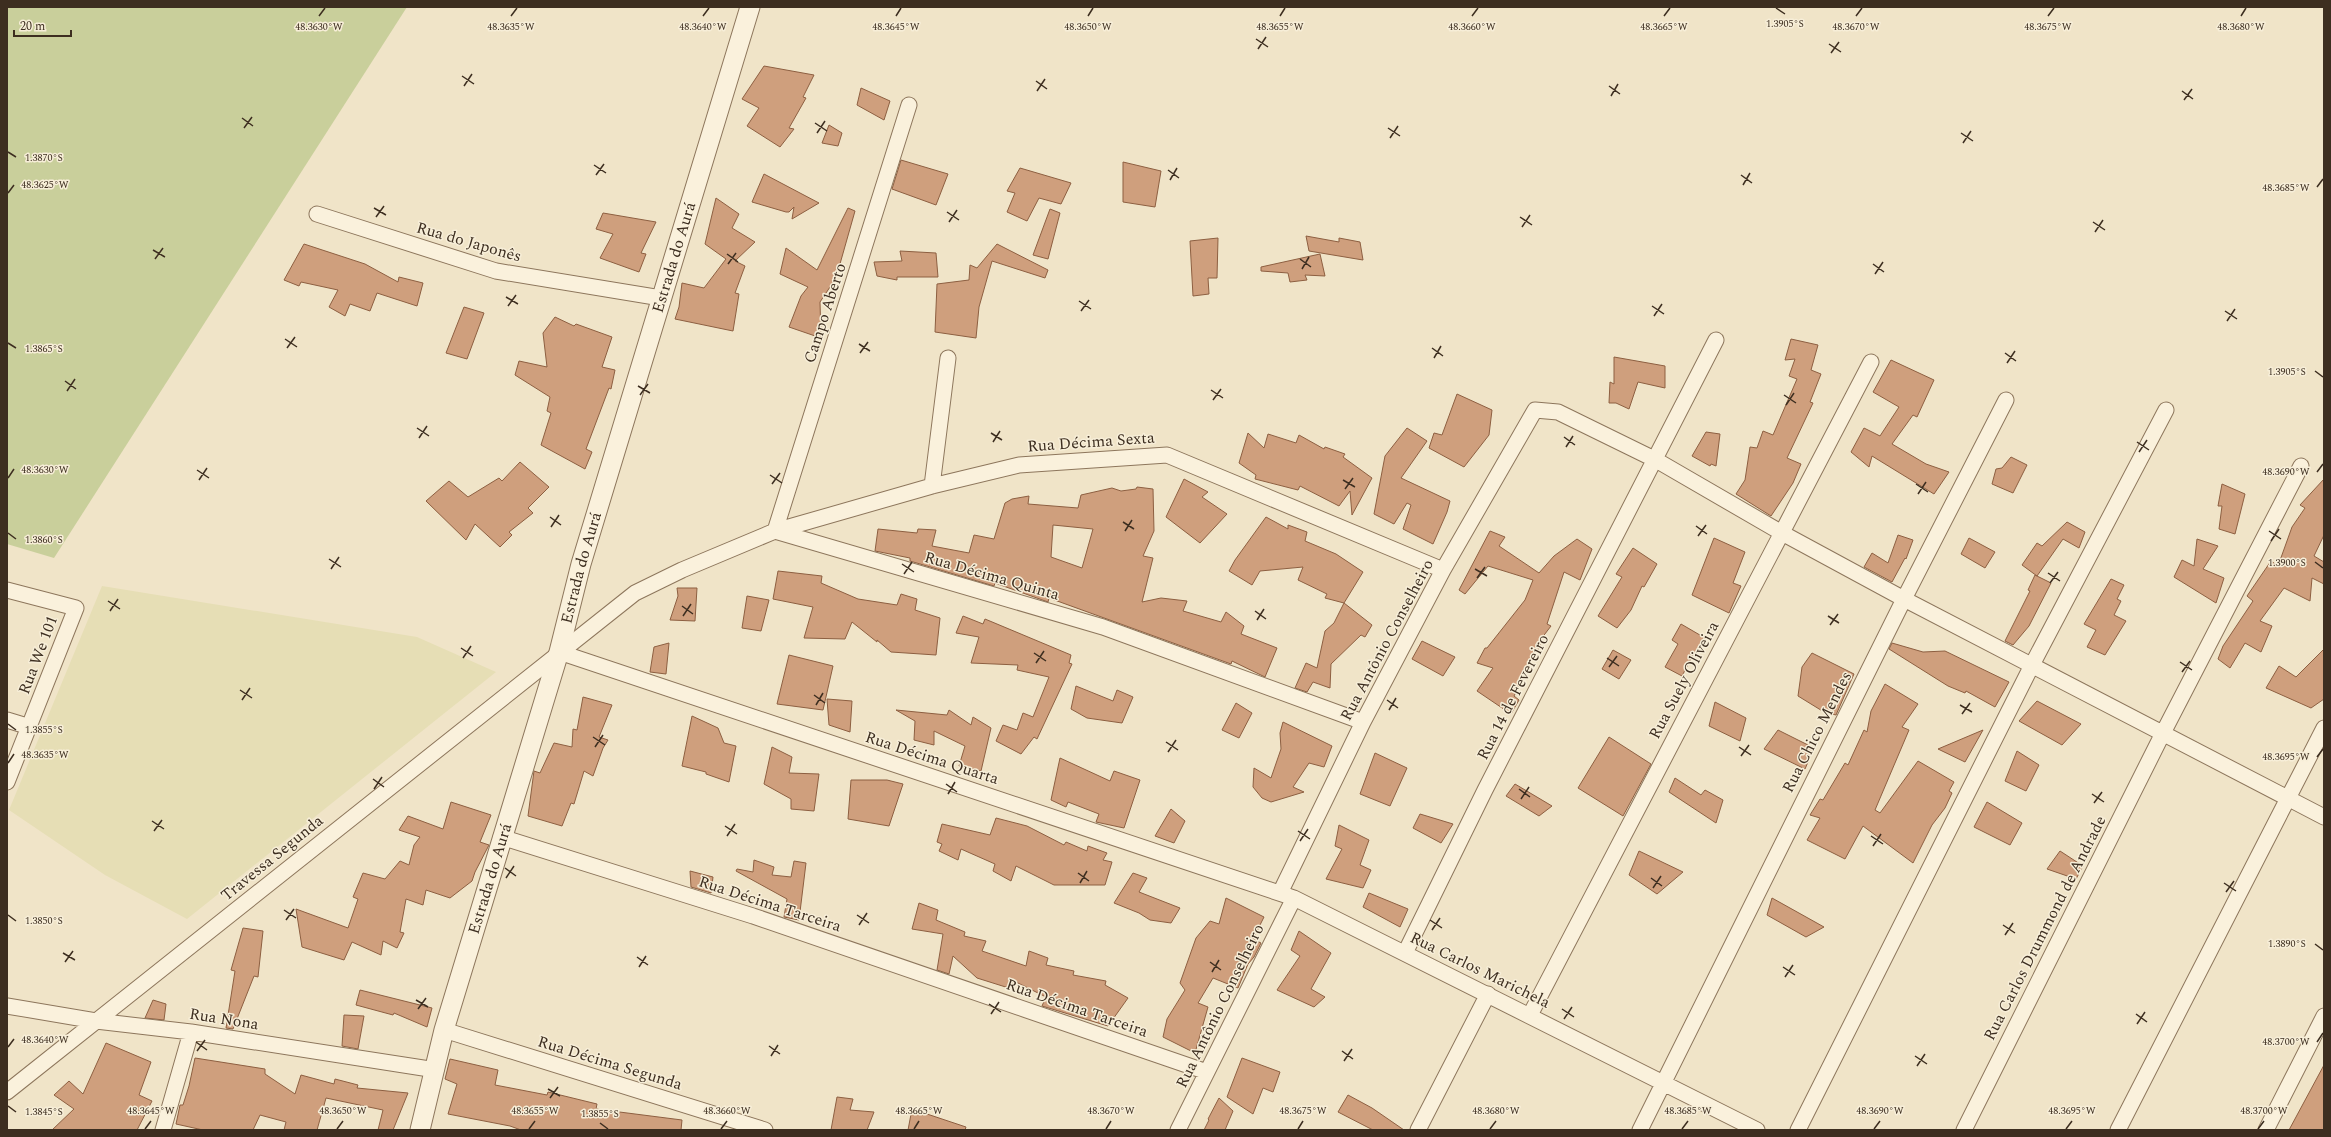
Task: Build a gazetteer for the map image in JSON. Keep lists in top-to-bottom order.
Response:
{
  "streets": {
    "street": [
      "Rua do Japonês",
      "Estrada do Aurá",
      "Campo Aberto",
      "Rua Décima Sexta",
      "Rua Décima Quinta",
      "Rua Antônio Conselheiro",
      "Rua We 101",
      "Rua Suely Oliveira",
      "Rua 14 de Fevereiro",
      "Rua Chico Mendes",
      "Rua Décima Quarta",
      "Travessa Segunda",
      "Rua Décima Tarceira",
      "Rua Carlos Drummond de Andrade",
      "Rua Carlos Marichela",
      "Rua Nona",
      "Rua Décima Segunda"
    ]
  },
  "crossings": [
    ["Rua do Japonês", "Estrada do Aurá"],
    ["Estrada do Aurá", "Rua Décima Quarta"],
    ["Estrada do Aurá", "Travessa Segunda"],
    ["Estrada do Aurá", "Rua Décima Tarceira"],
    ["Estrada do Aurá", "Rua Nona"],
    ["Estrada do Aurá", "Rua Décima Segunda"],
    ["Campo Aberto", "Rua Décima Sexta"],
    ["Campo Aberto", "Rua Décima Quinta"],
    ["Rua Décima Sexta", "Rua Décima Quinta"],
    ["Rua Décima Sexta", "Rua Antônio Conselheiro"],
    ["Rua Décima Quinta", "Rua Antônio Conselheiro"],
    ["Rua Antônio Conselheiro", "Rua 14 de Fevereiro"],
    ["Rua Antônio Conselheiro", "Rua Décima Quarta"],
    ["Rua Antônio Conselheiro", "Rua Décima Tarceira"],
    ["Rua Antônio Conselheiro", "Rua Carlos Marichela"],
    ["Rua Suely Oliveira", "Rua Carlos Marichela"],
    ["Rua 14 de Fevereiro", "Rua Carlos Marichela"],
    ["Rua Chico Mendes", "Rua Carlos Marichela"],
    ["Rua Décima Quarta", "Travessa Segunda"],
    ["Rua Décima Quarta", "Rua Carlos Marichela"],
    ["Travessa Segunda", "Rua Nona"]
  ],
  "scale_bar": "20 m",
  "coordinates": [
    "1.3905°S",
    "48.3630°W",
    "48.3635°W",
    "48.3640°W",
    "48.3645°W",
    "48.3650°W",
    "48.3655°W",
    "48.3660°W",
    "48.3665°W",
    "48.3670°W",
    "48.3675°W",
    "48.3680°W",
    "1.3870°S",
    "48.3625°W",
    "48.3685°W",
    "1.3865°S",
    "48.3690°W",
    "1.3860°S",
    "1.3900°S",
    "1.3855°S",
    "48.3695°W",
    "1.3850°S",
    "1.3890°S",
    "48.3700°W",
    "1.3845°S"
  ]
}
